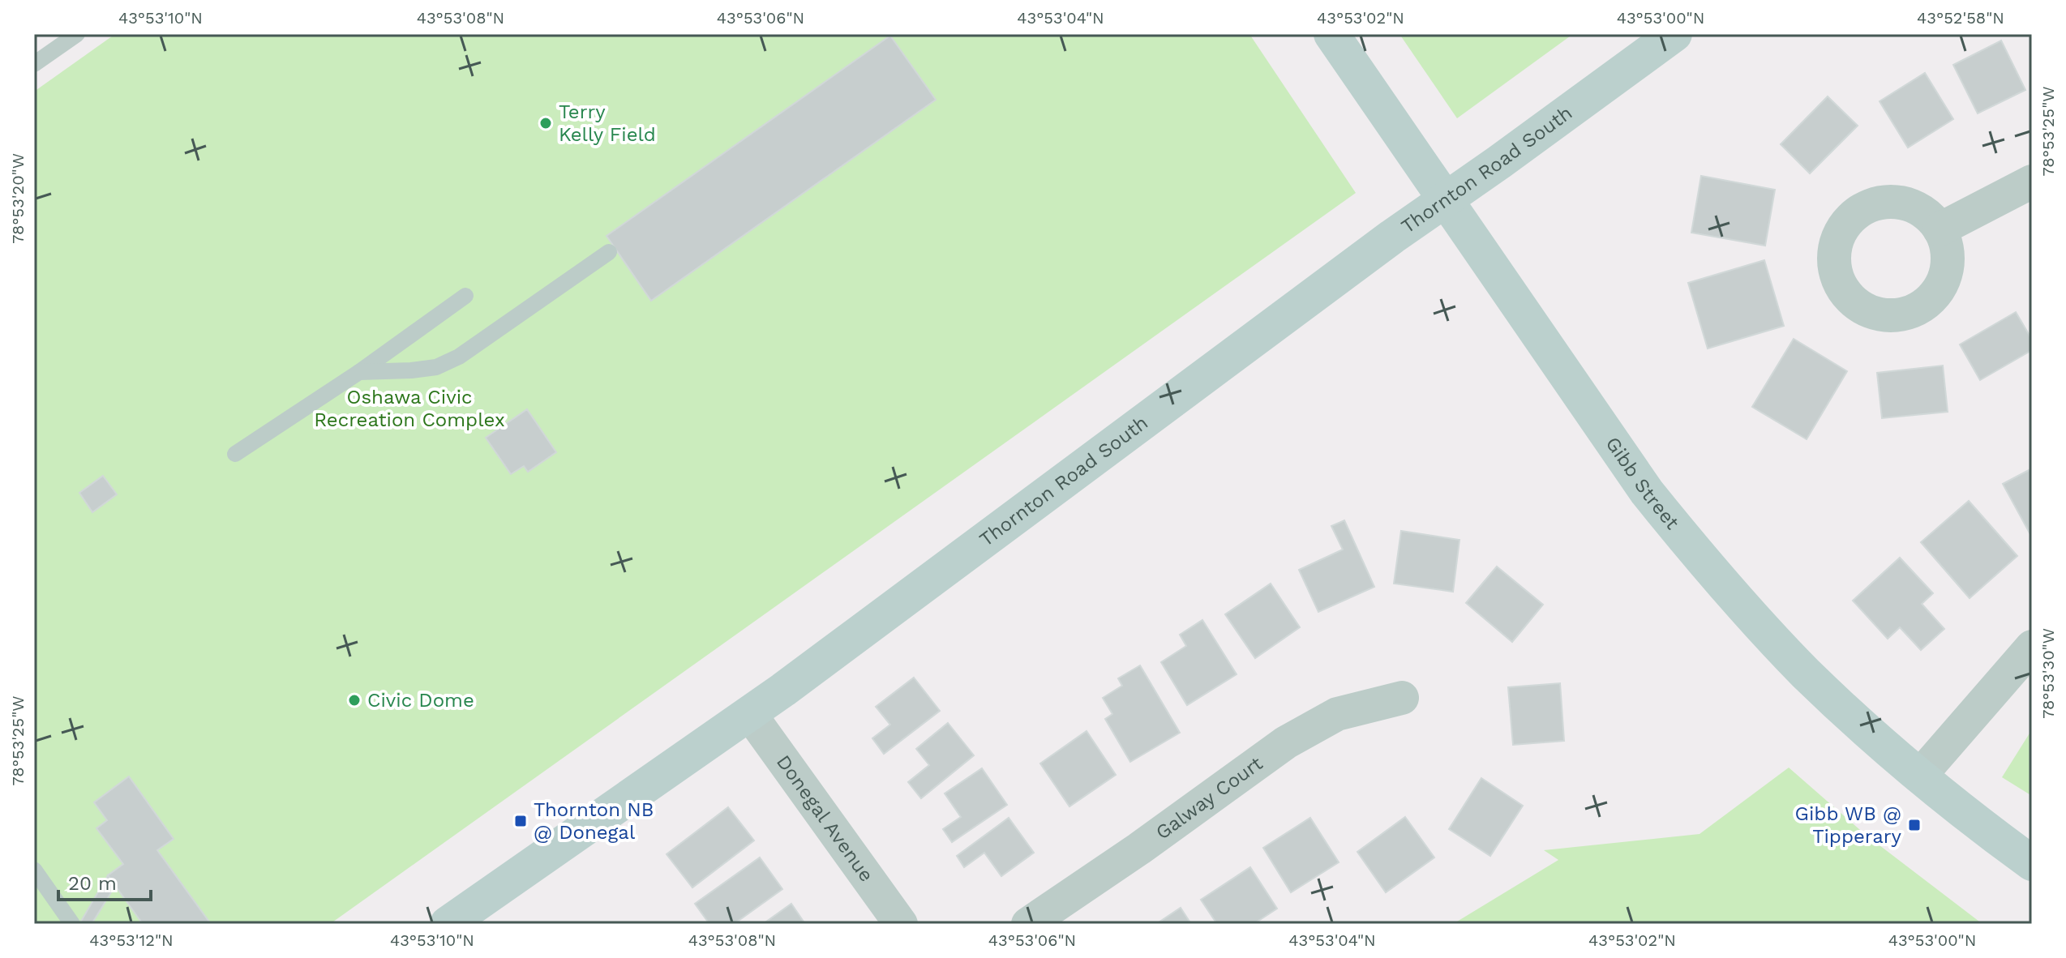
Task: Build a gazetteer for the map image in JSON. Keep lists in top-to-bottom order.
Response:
{
  "streets": {
    "main road": ["Thornton Road South", "Gibb Street"],
    "street": ["Galway Court", "Donegal Avenue"]
  },
  "crossings": [
    ["Thornton Road South", "Gibb Street"],
    ["Thornton Road South", "Donegal Avenue"]
  ],
  "parks": ["Oshawa Civic Recreation Complex"],
  "places": {
    "other": ["Terry Kelly Field", "Civic Dome"],
    "transit": ["Thornton NB @ Donegal", "Gibb WB @ Tipperary"]
  },
  "scale_bar": "20 m",
  "coordinates": [
    "43°53'10\"N",
    "43°53'08\"N",
    "43°53'06\"N",
    "43°53'04\"N",
    "43°53'02\"N",
    "43°53'00\"N",
    "43°52'58\"N",
    "78°53'25\"W",
    "78°53'20\"W",
    "78°53'30\"W",
    "43°53'12\"N"
  ]
}
